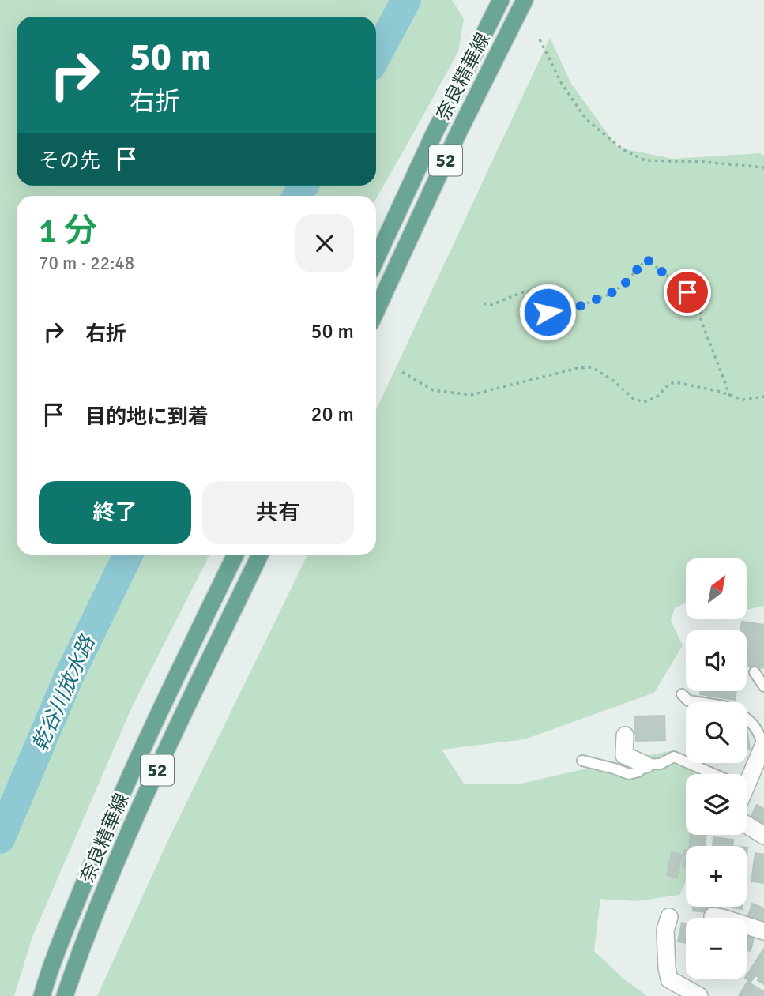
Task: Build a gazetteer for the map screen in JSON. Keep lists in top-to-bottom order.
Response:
{
  "streets": {
    "main road": ["奈良精華線", "52"]
  },
  "water": ["乾谷川放水路"],
  "north": "top right",
  "page": {
    "turn": ["50 m", "右折"],
    "then": "その先",
    "heading": ["1 分", "70 m · 22:48"],
    "list": [
      {
        "name": "右折",
        "value": "50 m"
      },
      {
        "name": "目的地に到着",
        "value": "20 m"
      }
    ],
    "buttons": ["終了", "共有"],
    "map_buttons": ["+", "−"]
  }
}
